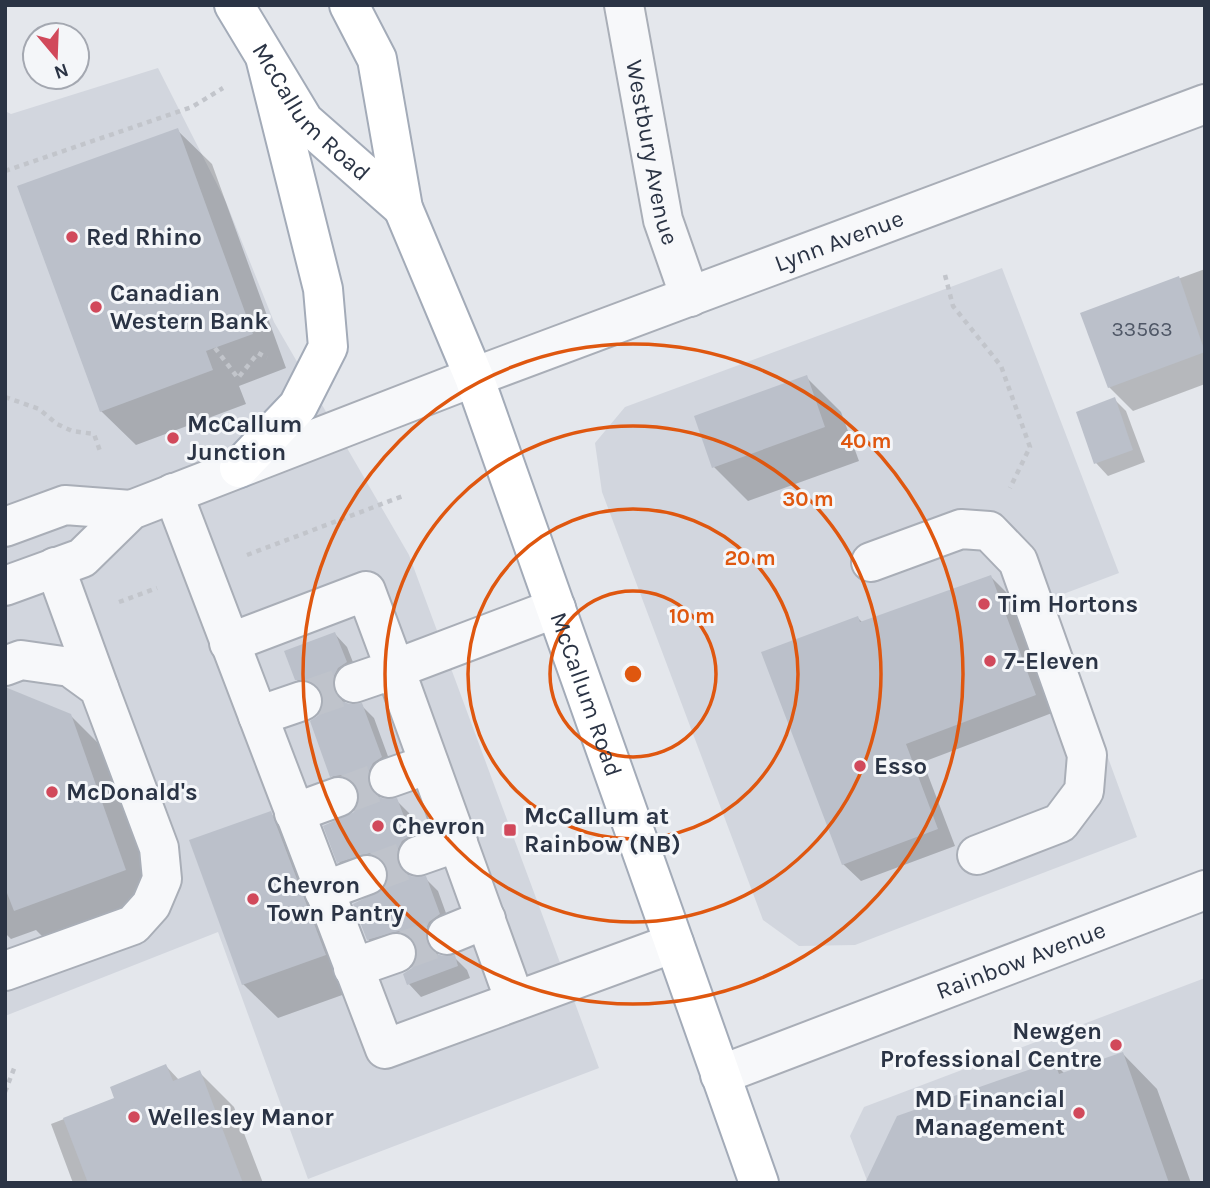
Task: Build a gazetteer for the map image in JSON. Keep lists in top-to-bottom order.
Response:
{
  "streets": {
    "main road": ["McCallum Road"],
    "street": ["Westbury Avenue", "Lynn Avenue", "Rainbow Avenue"]
  },
  "crossings": [
    ["McCallum Road", "Lynn Avenue"],
    ["McCallum Road", "Rainbow Avenue"],
    ["Westbury Avenue", "Lynn Avenue"]
  ],
  "places": {
    "other": [
      "Red Rhino",
      "Canadian Western Bank",
      "McCallum Junction",
      "Tim Hortons",
      "7-Eleven",
      "Esso",
      "McDonald's",
      "Chevron",
      "Chevron Town Pantry",
      "Newgen Professional Centre",
      "MD Financial Management",
      "Wellesley Manor"
    ],
    "transit": ["McCallum at Rainbow (NB)"]
  },
  "house_numbers": ["33563"],
  "north": "bottom",
  "rings": [
    "40 m",
    "30 m",
    "20 m",
    "10 m"
  ]
}
